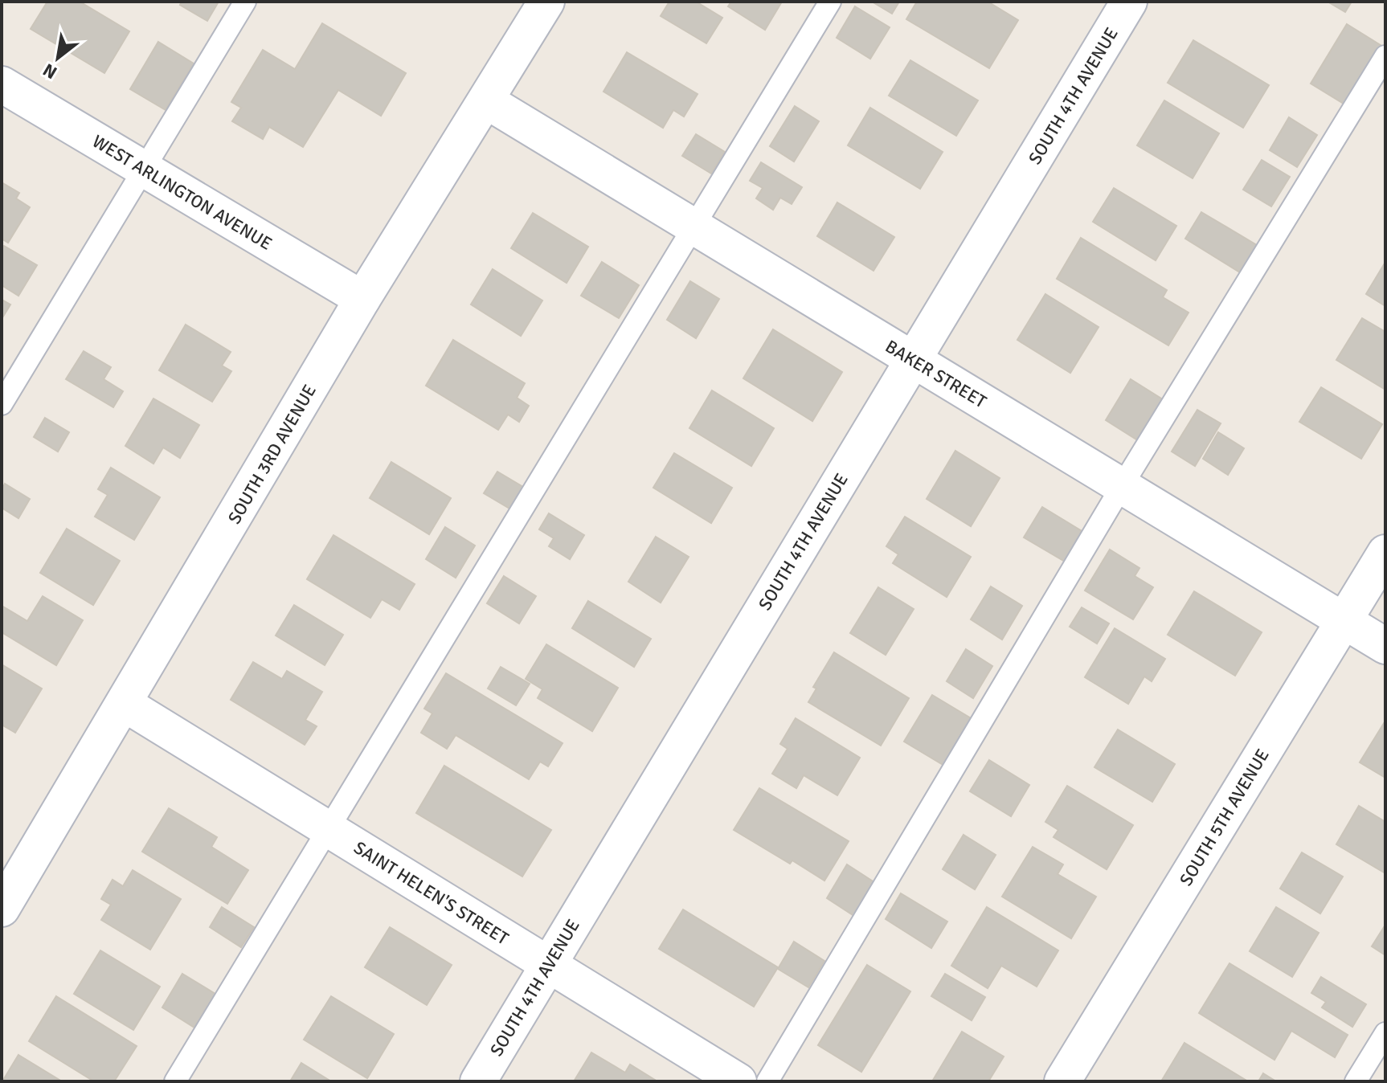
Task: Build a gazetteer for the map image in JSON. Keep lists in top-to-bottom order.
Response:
{
  "streets": {
    "street": [
      "SOUTH 4TH AVENUE",
      "WEST ARLINGTON AVENUE",
      "BAKER STREET",
      "SOUTH 3RD AVENUE",
      "SOUTH 5TH AVENUE",
      "SAINT HELEN'S STREET"
    ]
  },
  "crossings": [
    ["SOUTH 4TH AVENUE", "BAKER STREET"],
    ["SOUTH 4TH AVENUE", "SAINT HELEN'S STREET"],
    ["WEST ARLINGTON AVENUE", "SOUTH 3RD AVENUE"],
    ["BAKER STREET", "SOUTH 3RD AVENUE"],
    ["BAKER STREET", "SOUTH 5TH AVENUE"],
    ["SOUTH 3RD AVENUE", "SAINT HELEN'S STREET"]
  ],
  "north": "bottom left"
}
